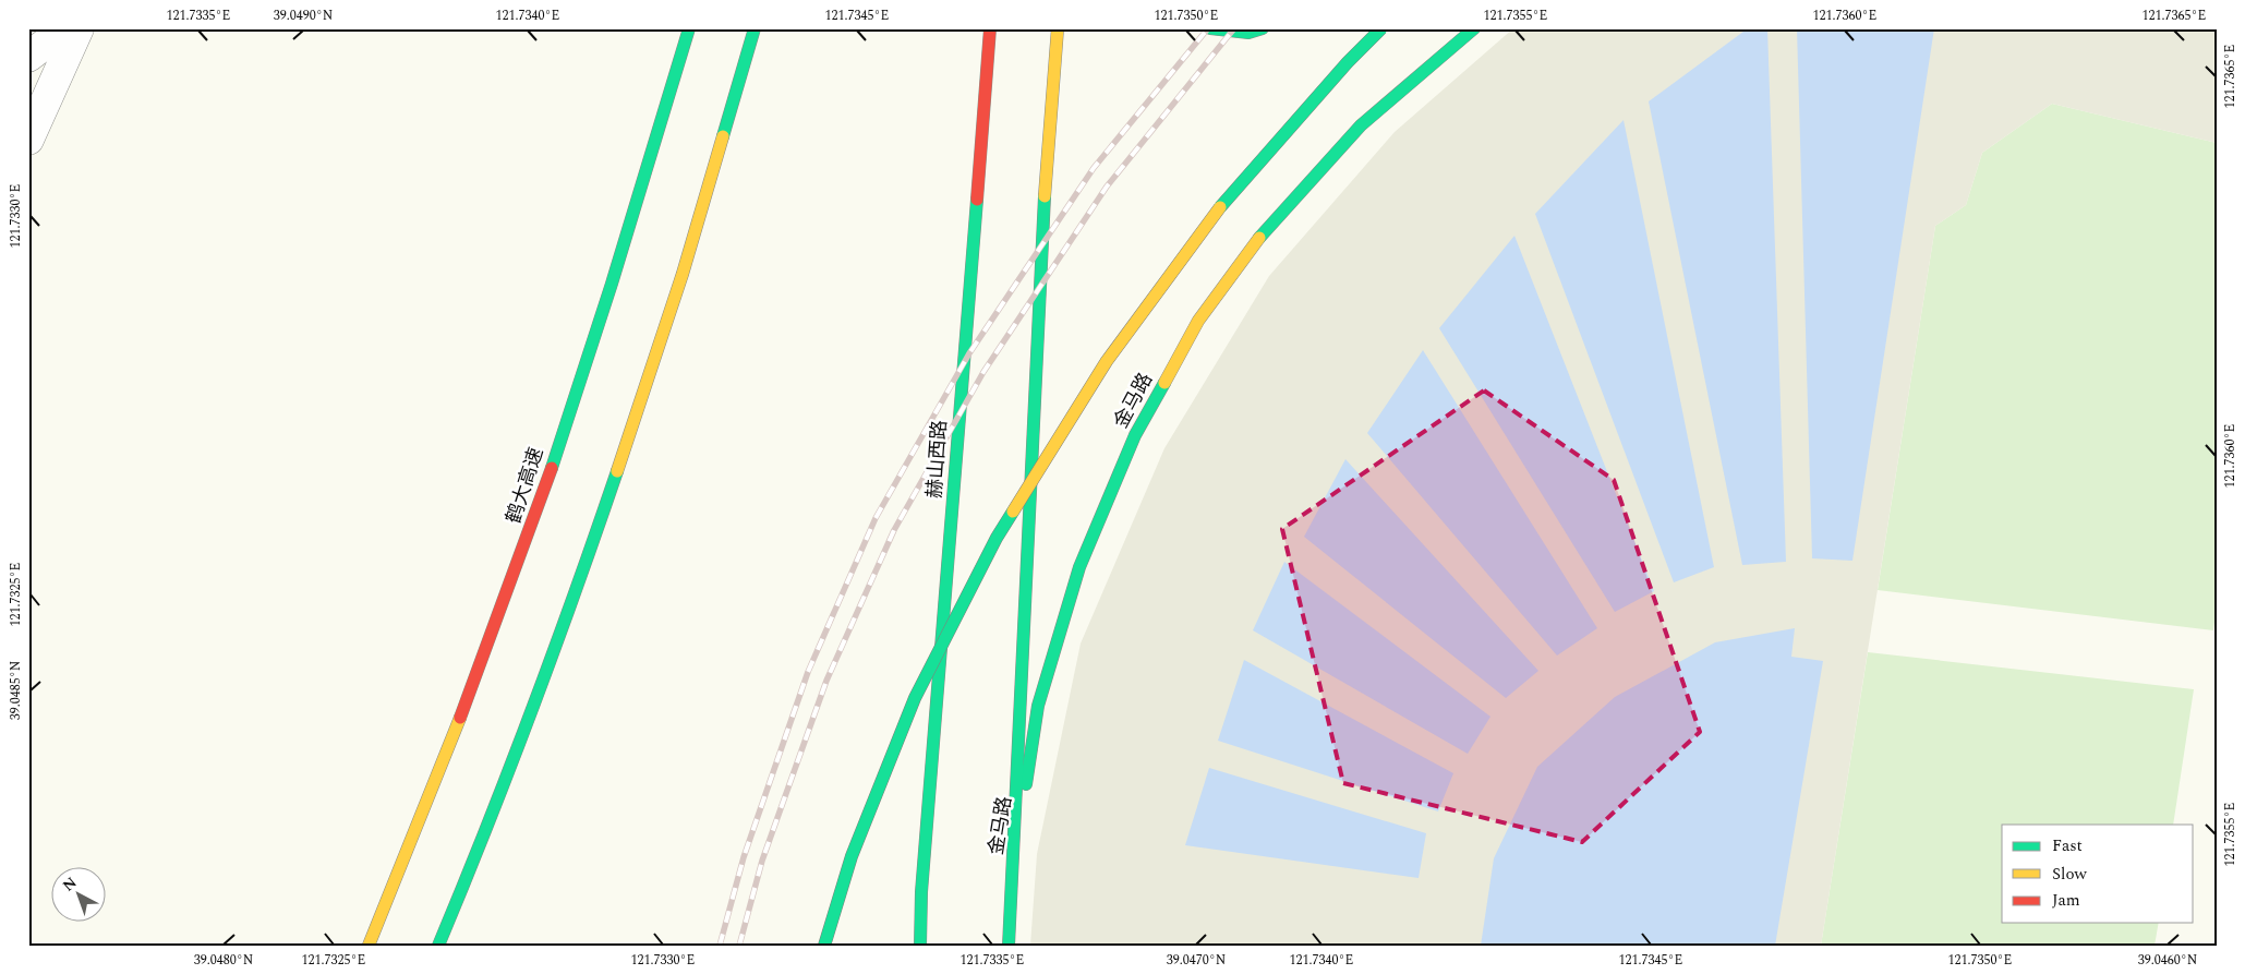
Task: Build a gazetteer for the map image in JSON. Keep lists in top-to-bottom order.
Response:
{
  "streets": {
    "main road": ["金马路", "赫山西路", "鹤大高速"]
  },
  "legend": ["Fast", "Slow", "Jam"],
  "north": "top left",
  "coordinates": [
    "121.7335°E",
    "39.0490°N",
    "121.7340°E",
    "121.7345°E",
    "121.7350°E",
    "121.7355°E",
    "121.7360°E",
    "121.7365°E",
    "121.7330°E",
    "121.7325°E",
    "39.0485°N",
    "39.0480°N",
    "39.0470°N",
    "39.0460°N"
  ]
}
